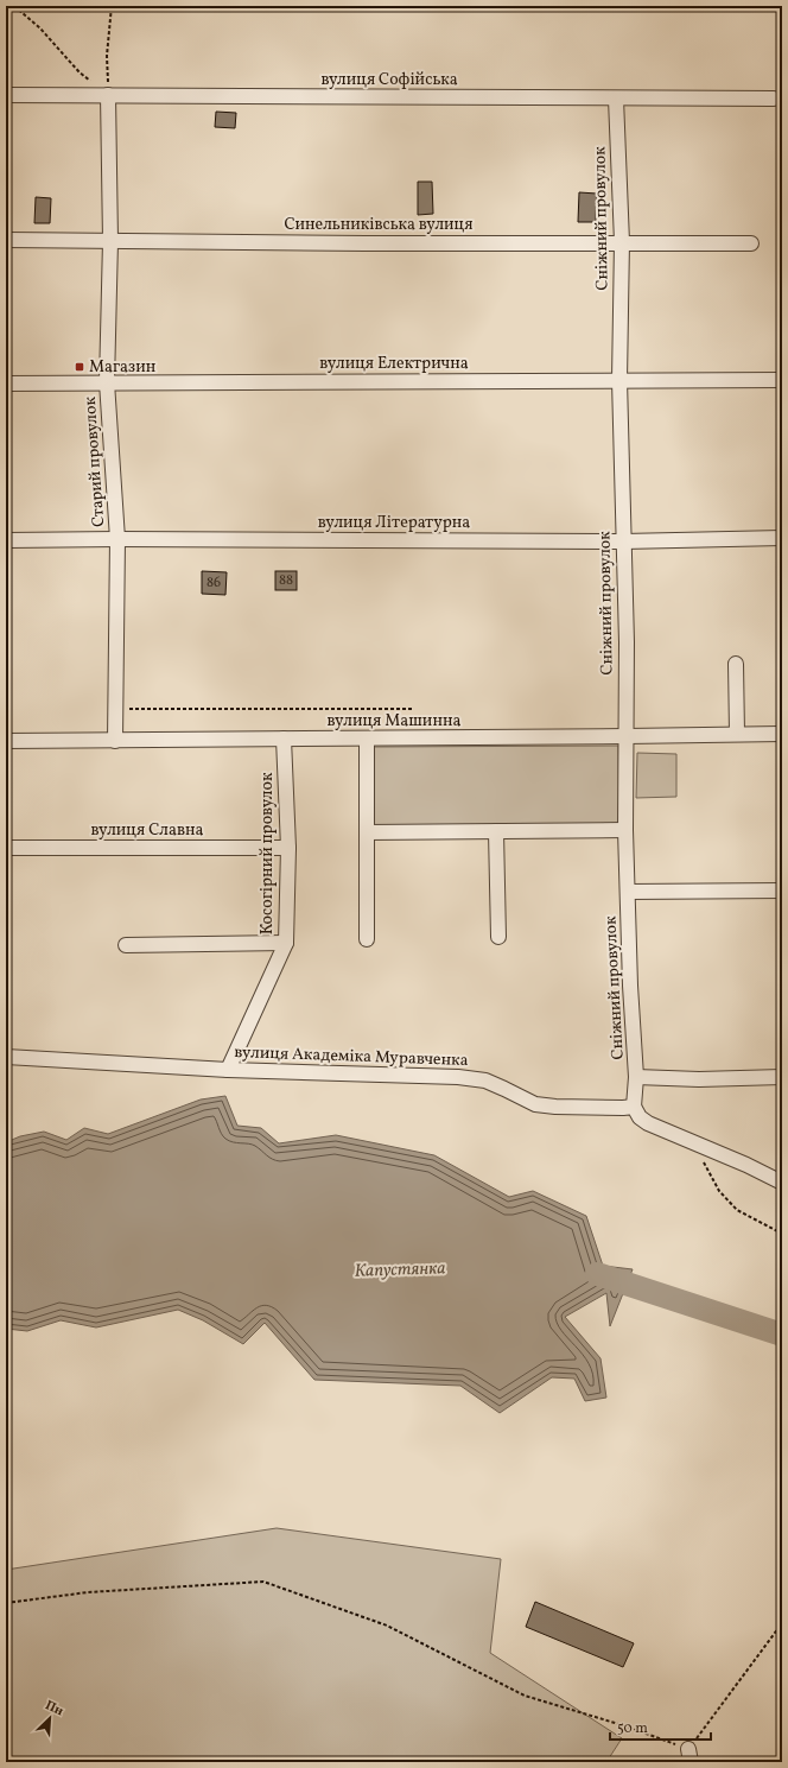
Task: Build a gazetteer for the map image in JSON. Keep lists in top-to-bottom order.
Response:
{
  "streets": {
    "street": [
      "вулиця Софійська",
      "Сніжний провулок",
      "Синельниківська вулиця",
      "вулиця Електрична",
      "Старий провулок",
      "вулиця Літературна",
      "вулиця Машинна",
      "вулиця Славна",
      "Косогірний провулок",
      "вулиця Академіка Муравченка"
    ]
  },
  "crossings": [
    ["вулиця Софійська", "Сніжний провулок"],
    ["вулиця Софійська", "Старий провулок"],
    ["Сніжний провулок", "Синельниківська вулиця"],
    ["Сніжний провулок", "вулиця Електрична"],
    ["Сніжний провулок", "вулиця Літературна"],
    ["Сніжний провулок", "вулиця Машинна"],
    ["Сніжний провулок", "вулиця Академіка Муравченка"],
    ["Синельниківська вулиця", "Старий провулок"],
    ["вулиця Електрична", "Старий провулок"],
    ["Старий провулок", "вулиця Літературна"],
    ["Старий провулок", "вулиця Машинна"],
    ["вулиця Машинна", "Косогірний провулок"],
    ["вулиця Славна", "Косогірний провулок"],
    ["Косогірний провулок", "вулиця Академіка Муравченка"]
  ],
  "water": ["Капустянка"],
  "places": {
    "transit": ["Магазин"]
  },
  "house_numbers": ["88", "86"],
  "scale_bar": "50 m",
  "north": "top right"
}
